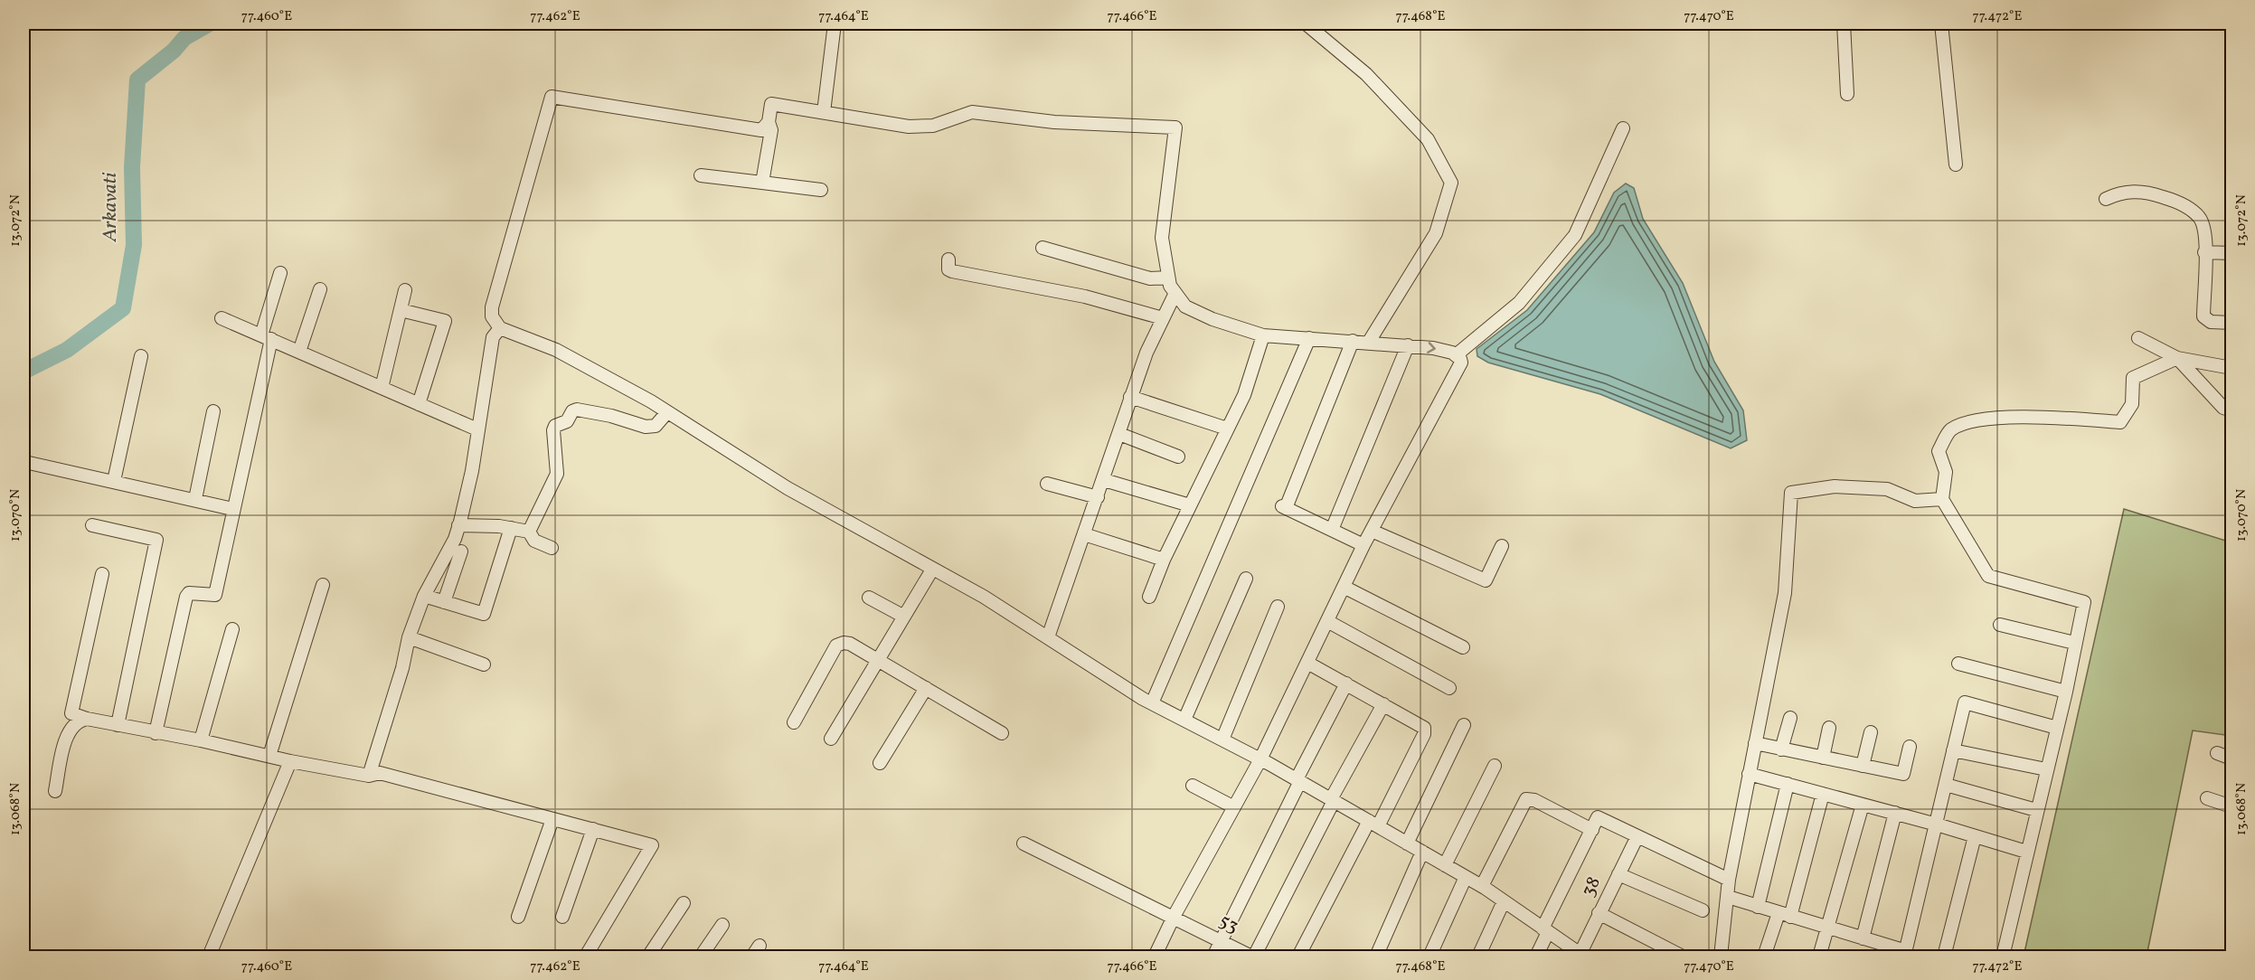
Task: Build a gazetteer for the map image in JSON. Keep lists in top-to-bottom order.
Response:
{
  "streets": {
    "street": ["38", "53"]
  },
  "water": ["Arkavati"],
  "coordinates": [
    "77.460°E",
    "77.462°E",
    "77.464°E",
    "77.466°E",
    "77.468°E",
    "77.470°E",
    "77.472°E",
    "13.072°N",
    "13.070°N",
    "13.068°N"
  ]
}
